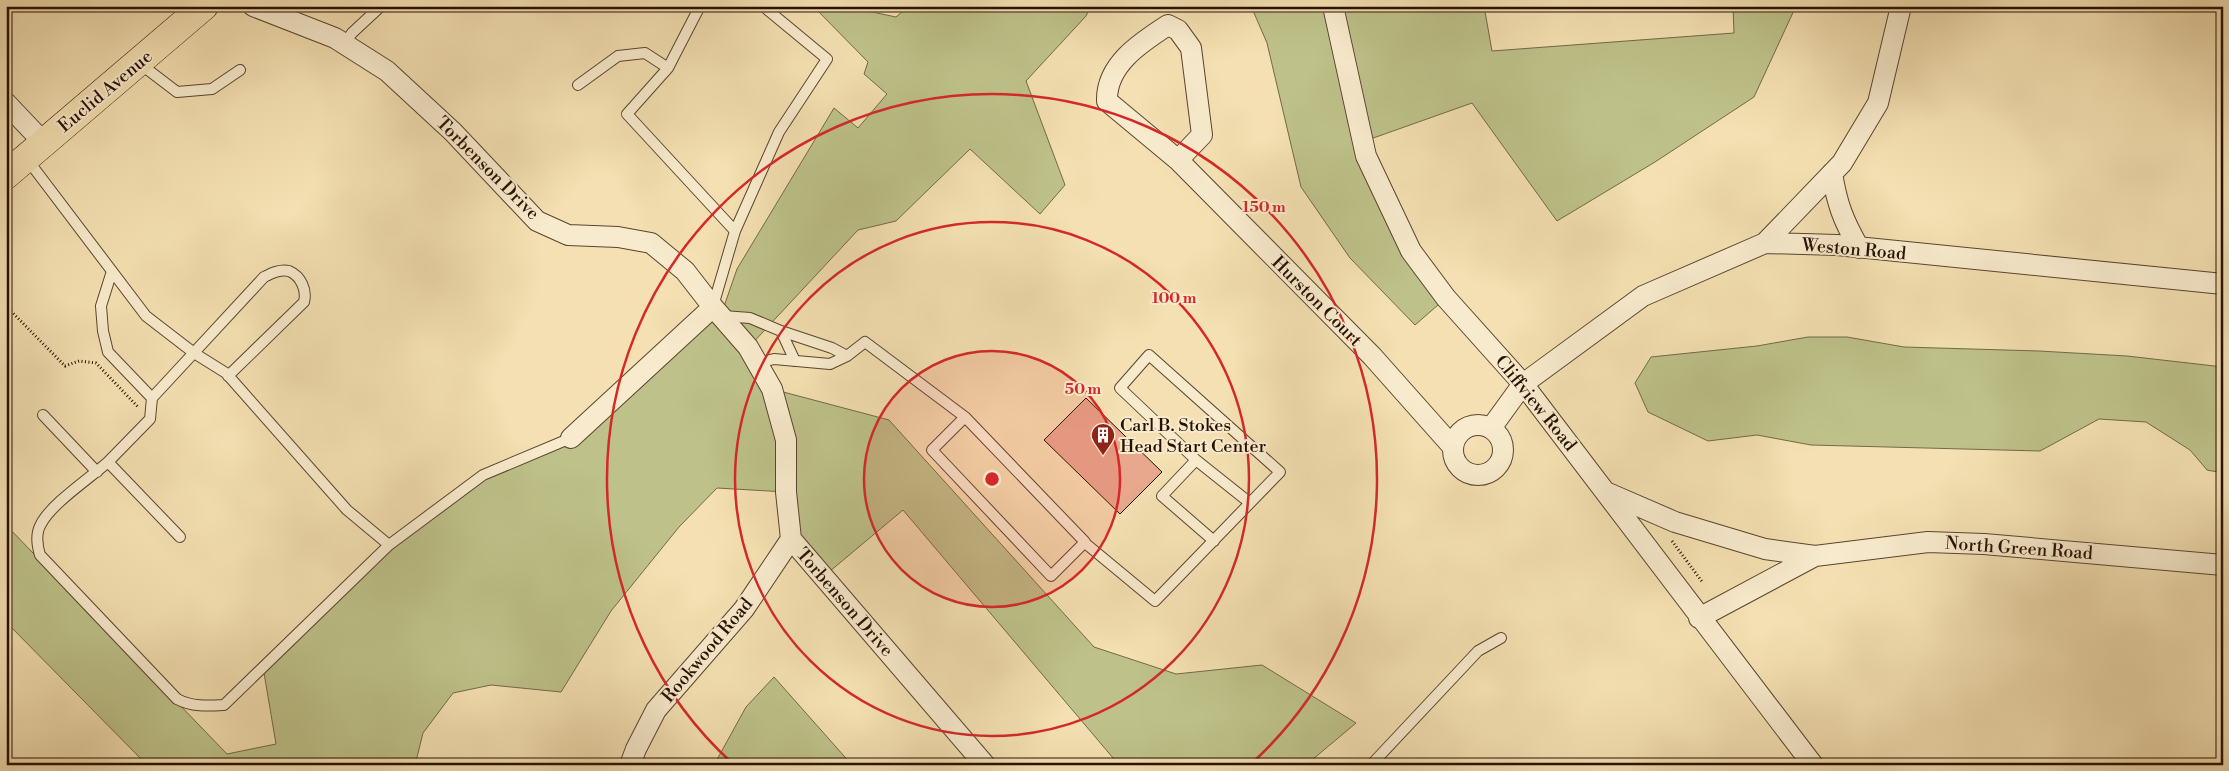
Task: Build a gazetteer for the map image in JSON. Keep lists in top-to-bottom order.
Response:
{
  "streets": {
    "main road": ["Euclid Avenue"],
    "street": [
      "Torbenson Drive",
      "Weston Road",
      "Hurston Court",
      "Cliffview Road",
      "North Green Road",
      "Rookwood Road"
    ]
  },
  "crossings": [
    ["Torbenson Drive", "Rookwood Road"],
    ["Weston Road", "Cliffview Road"],
    ["Cliffview Road", "North Green Road"]
  ],
  "places": {
    "building": ["Carl B. Stokes Head Start Center"]
  },
  "rings": ["150 m", "100 m", "50 m"]
}
